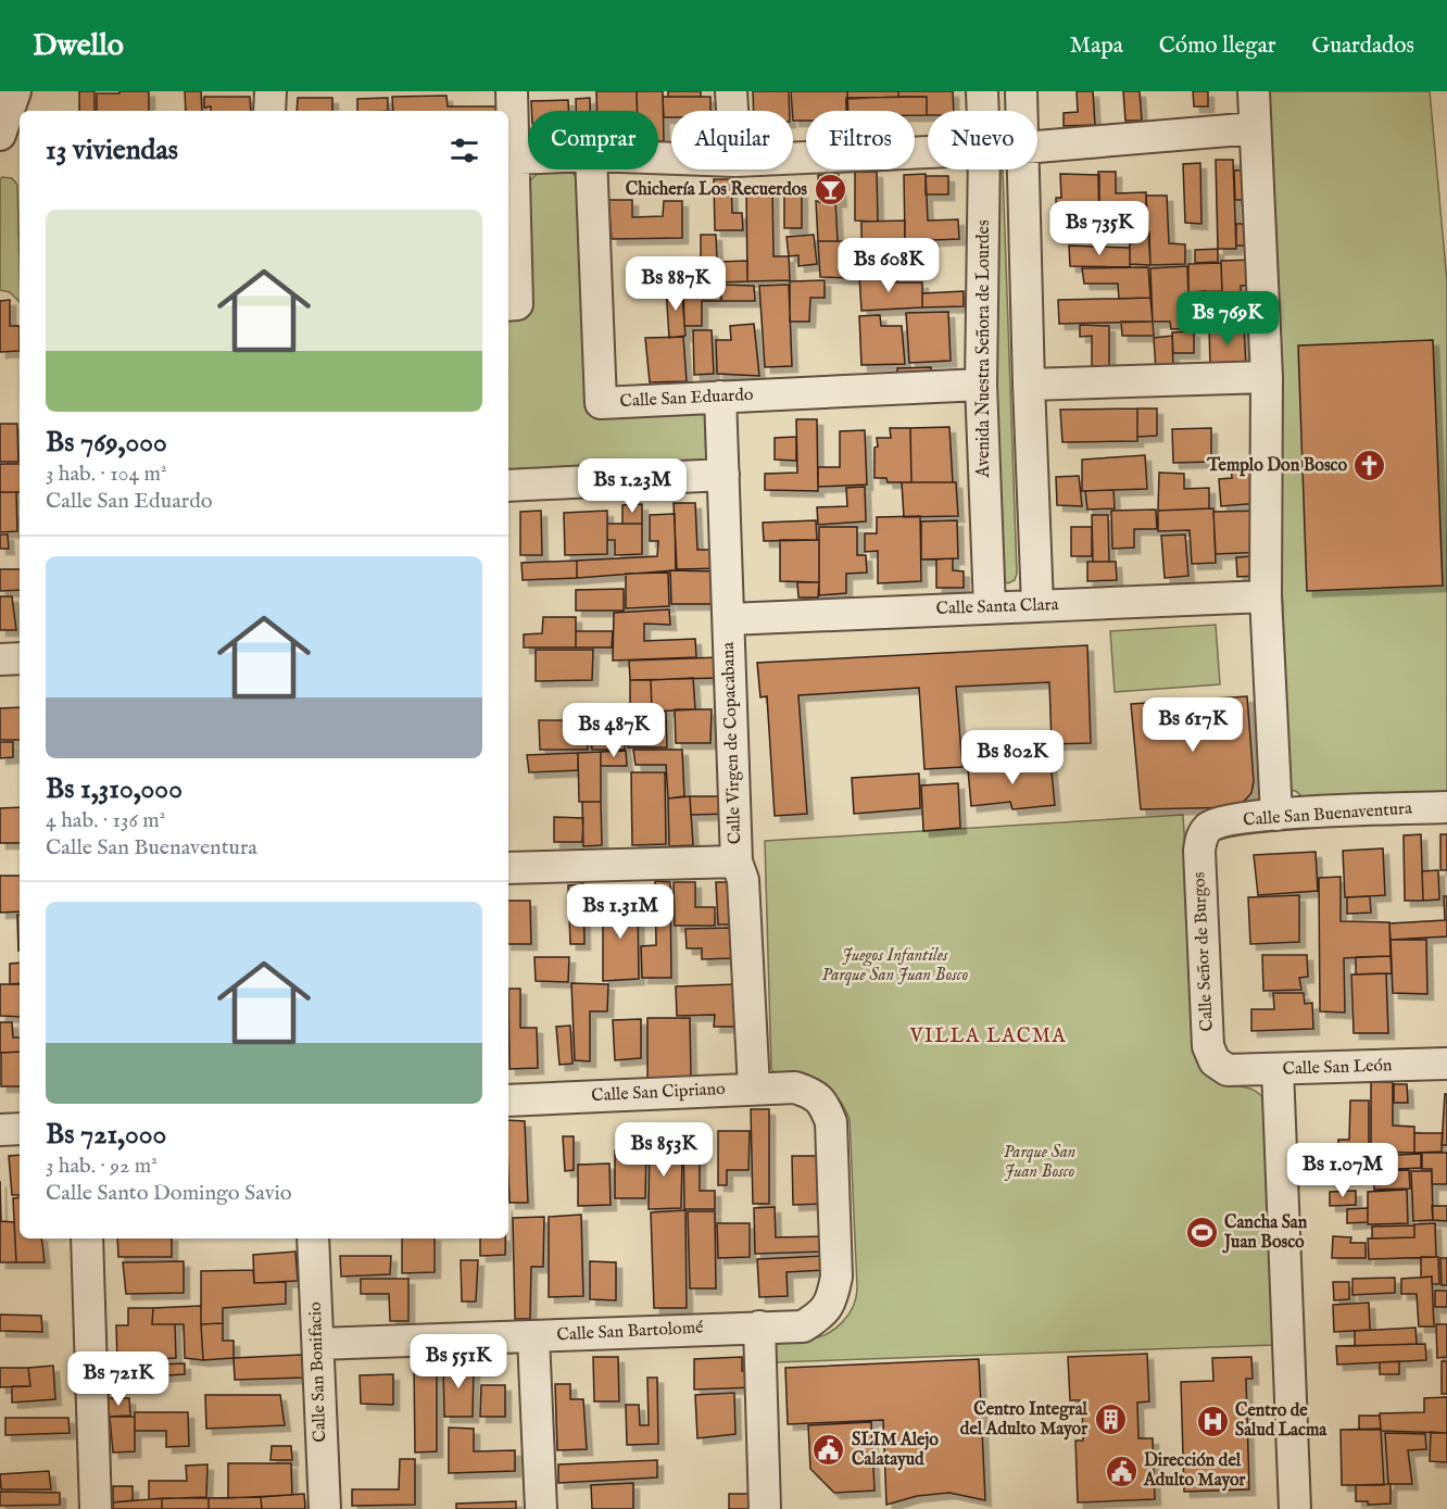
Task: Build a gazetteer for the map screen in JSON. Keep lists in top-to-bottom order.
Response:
{
  "streets": {
    "street": [
      "Avenida Nuestra Señora de Lourdes",
      "Calle San Eduardo",
      "Calle Santa Clara",
      "Calle Virgen de Copacabana",
      "Calle San Buenaventura",
      "Calle Señor de Burgos",
      "Calle San León",
      "Calle San Cipriano",
      "Calle San Bartolomé",
      "Calle San Bonifacio"
    ]
  },
  "crossings": [
    ["Avenida Nuestra Señora de Lourdes", "Calle San Eduardo"],
    ["Avenida Nuestra Señora de Lourdes", "Calle Santa Clara"],
    ["Calle San Eduardo", "Calle Virgen de Copacabana"],
    ["Calle Santa Clara", "Calle Virgen de Copacabana"],
    ["Calle Virgen de Copacabana", "Calle San Cipriano"],
    ["Calle San Buenaventura", "Calle Señor de Burgos"],
    ["Calle Señor de Burgos", "Calle San León"],
    ["Calle San Cipriano", "Calle San Bartolomé"],
    ["Calle San Bartolomé", "Calle San Bonifacio"]
  ],
  "districts": ["VILLA LACMA"],
  "parks": ["Juegos Infantiles Parque San Juan Bosco", "Parque San Juan Bosco"],
  "places": {
    "bar": ["Chichería Los Recuerdos"],
    "church": ["Templo Don Bosco"],
    "sports": ["Cancha San Juan Bosco"],
    "building": ["Centro Integral del Adulto Mayor"],
    "hospital": ["Centro de Salud Lacma"],
    "public building": ["SLIM Alejo Calatayud", "Dirección del Adulto Mayor"]
  },
  "page": {
    "header": "Dwello",
    "nav": ["Mapa", "Cómo llegar", "Guardados"],
    "chip": [
      "Comprar",
      "Alquilar",
      "Filtros",
      "Nuevo"
    ],
    "heading": "13 viviendas",
    "list": [
      {
        "name": "Bs 769,000",
        "note": "3 hab. · 104 m² · Calle San Eduardo"
      },
      {
        "name": "Bs 1,310,000",
        "note": "4 hab. · 136 m² · Calle San Buenaventura"
      },
      {
        "name": "Bs 721,000",
        "note": "3 hab. · 92 m² · Calle Santo Domingo Savio"
      }
    ],
    "price": [
      "Bs 735K",
      "Bs 608K",
      "Bs 887K",
      "Bs 769K",
      "Bs 1.23M",
      "Bs 617K",
      "Bs 487K",
      "Bs 802K",
      "Bs 1.31M",
      "Bs 853K",
      "Bs 1.07M",
      "Bs 551K",
      "Bs 721K"
    ]
  }
}
